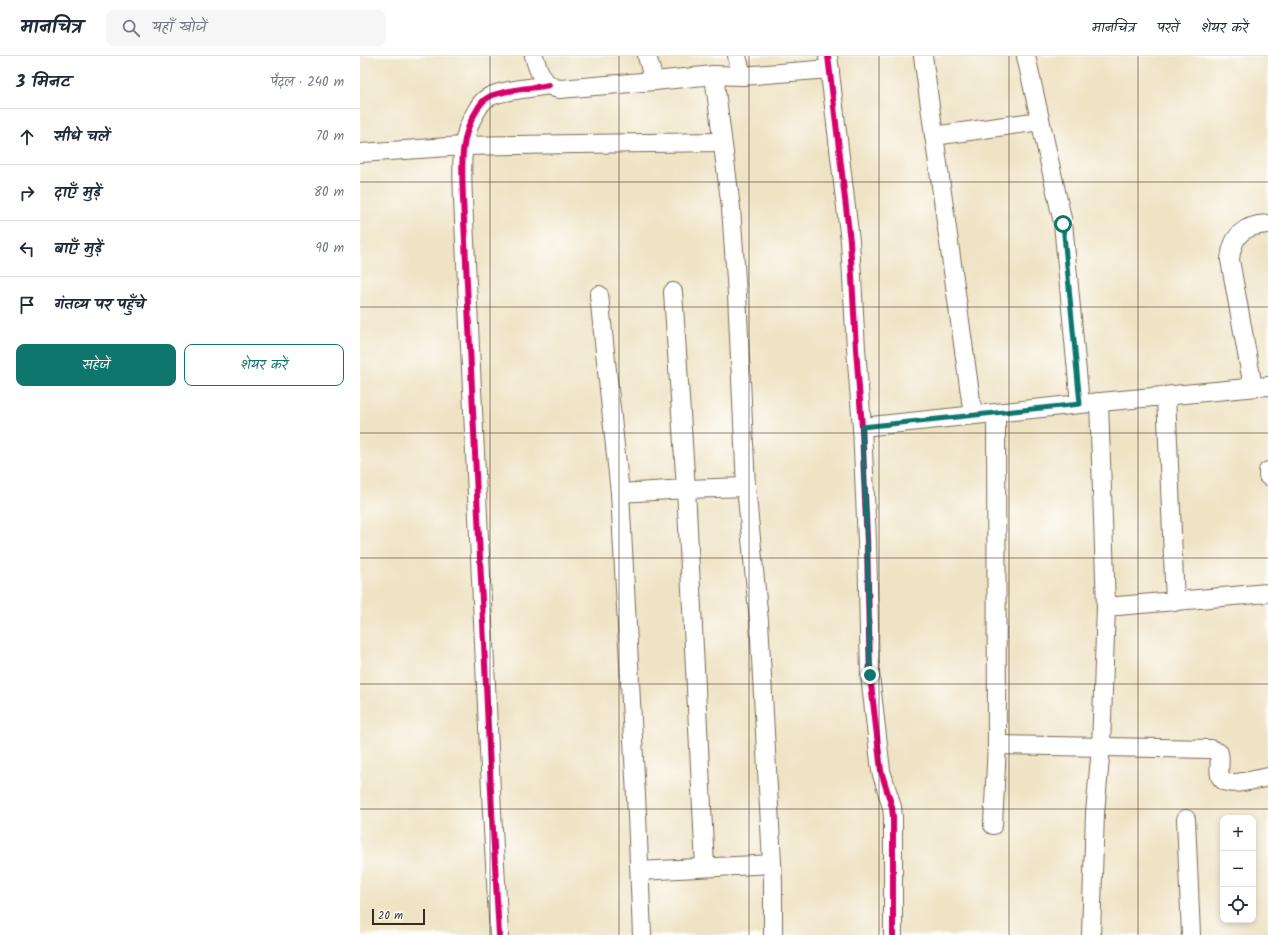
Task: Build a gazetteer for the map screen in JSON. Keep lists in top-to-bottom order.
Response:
{
  "scale_bar": "20 m",
  "page": {
    "header": "मानचित्र",
    "search": "यहाँ खोजें",
    "nav": ["मानचित्र", "परतें", "शेयर करें"],
    "heading": ["3 मिनट", "पैदल · 240 m"],
    "list": [
      ["सीधे चलें", "70 m"],
      ["दाएँ मुड़ें", "80 m"],
      ["बाएँ मुड़ें", "90 m"],
      "गंतव्य पर पहुँचे"
    ],
    "buttons": ["सहेजें", "शेयर करें"],
    "map_buttons": ["+", "−"],
    "scale": "20 m"
  }
}
